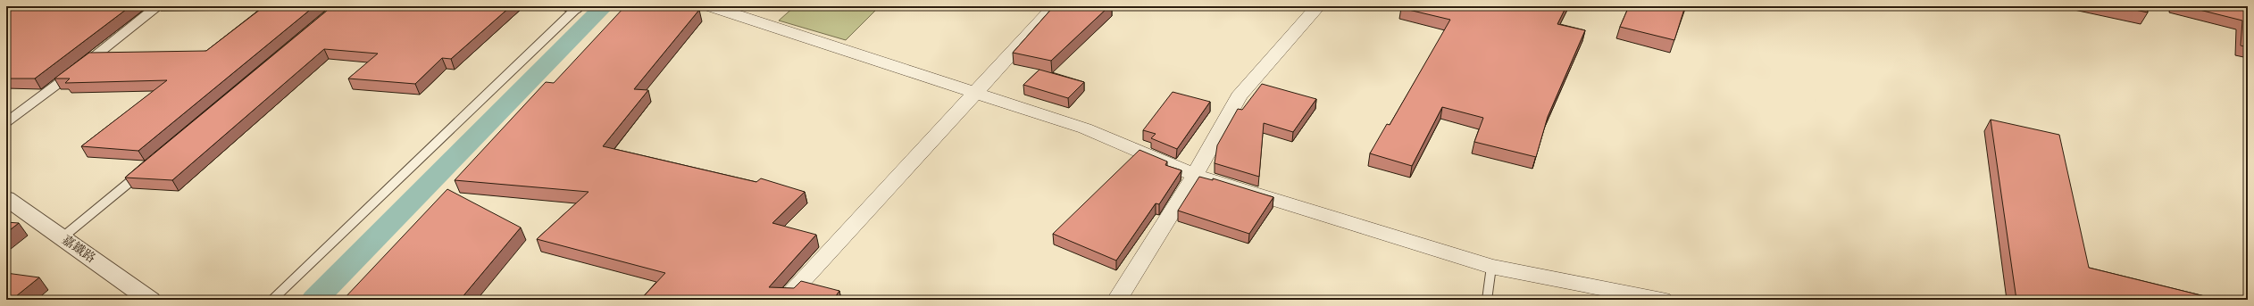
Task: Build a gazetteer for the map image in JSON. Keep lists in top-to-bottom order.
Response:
{
  "streets": {
    "street": ["嘉鐵路"]
  }
}
